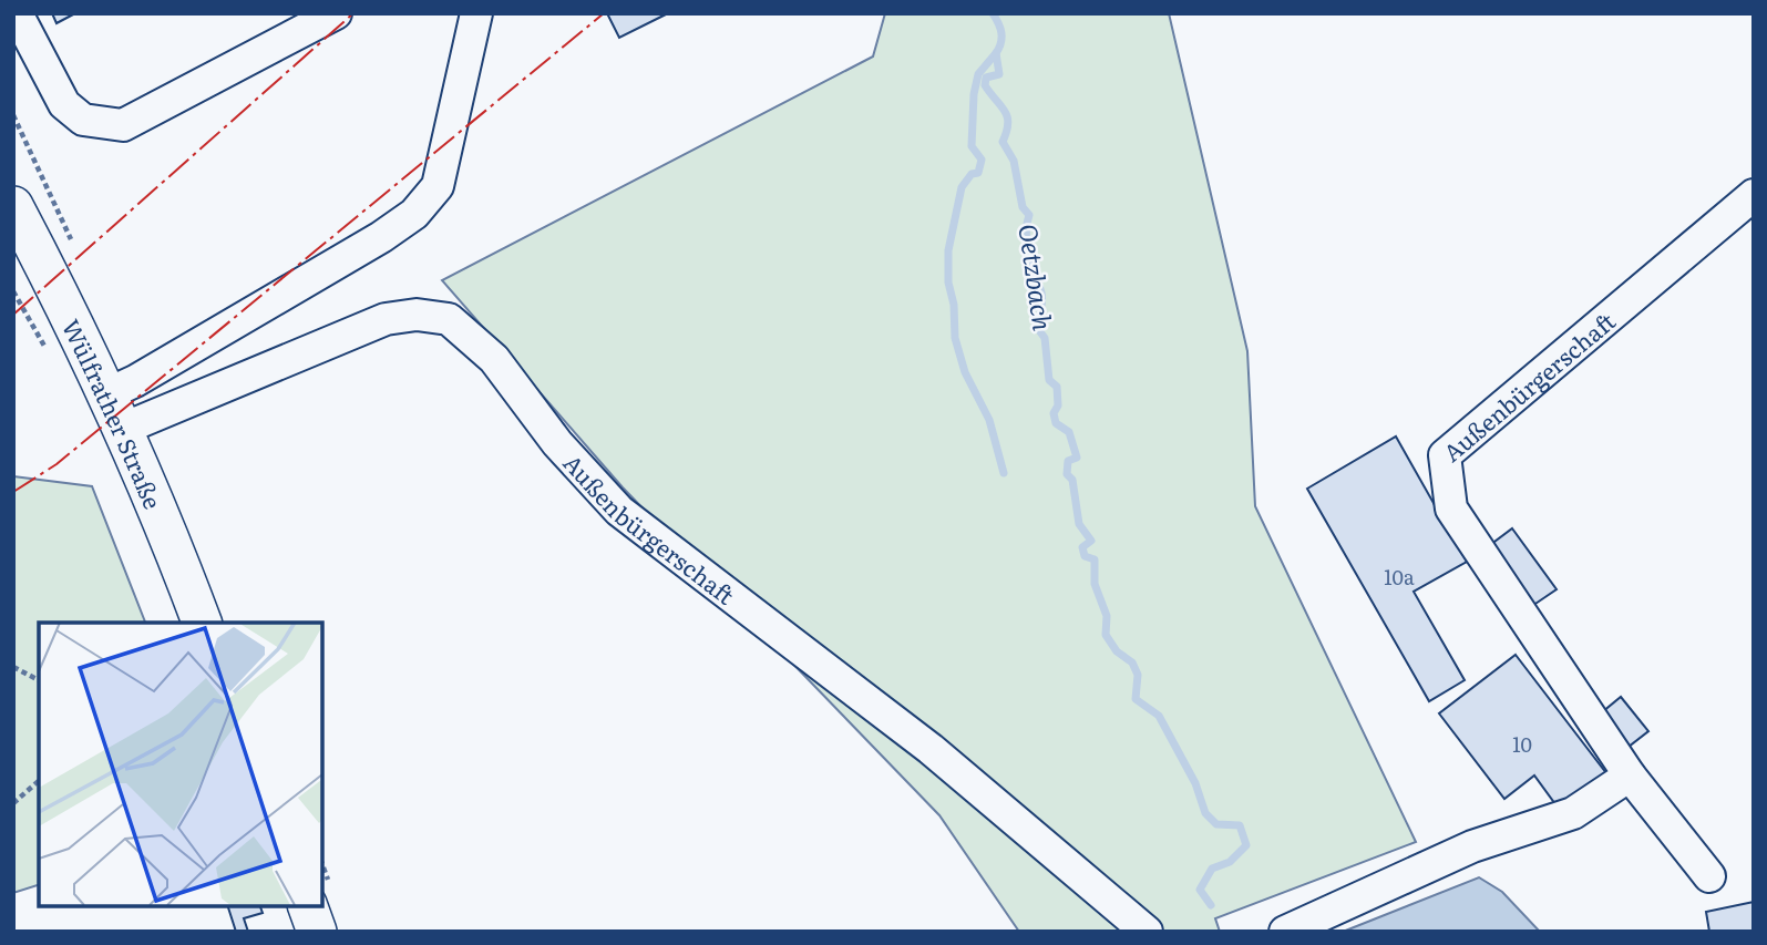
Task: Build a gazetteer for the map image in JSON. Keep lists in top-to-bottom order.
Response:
{
  "streets": {
    "main road": ["Wülfrather Straße"],
    "lane": ["Außenbürgerschaft"]
  },
  "crossings": [
    ["Außenbürgerschaft", "Wülfrather Straße"]
  ],
  "water": ["Oetzbach"],
  "house_numbers": ["10a", "10"]
}
